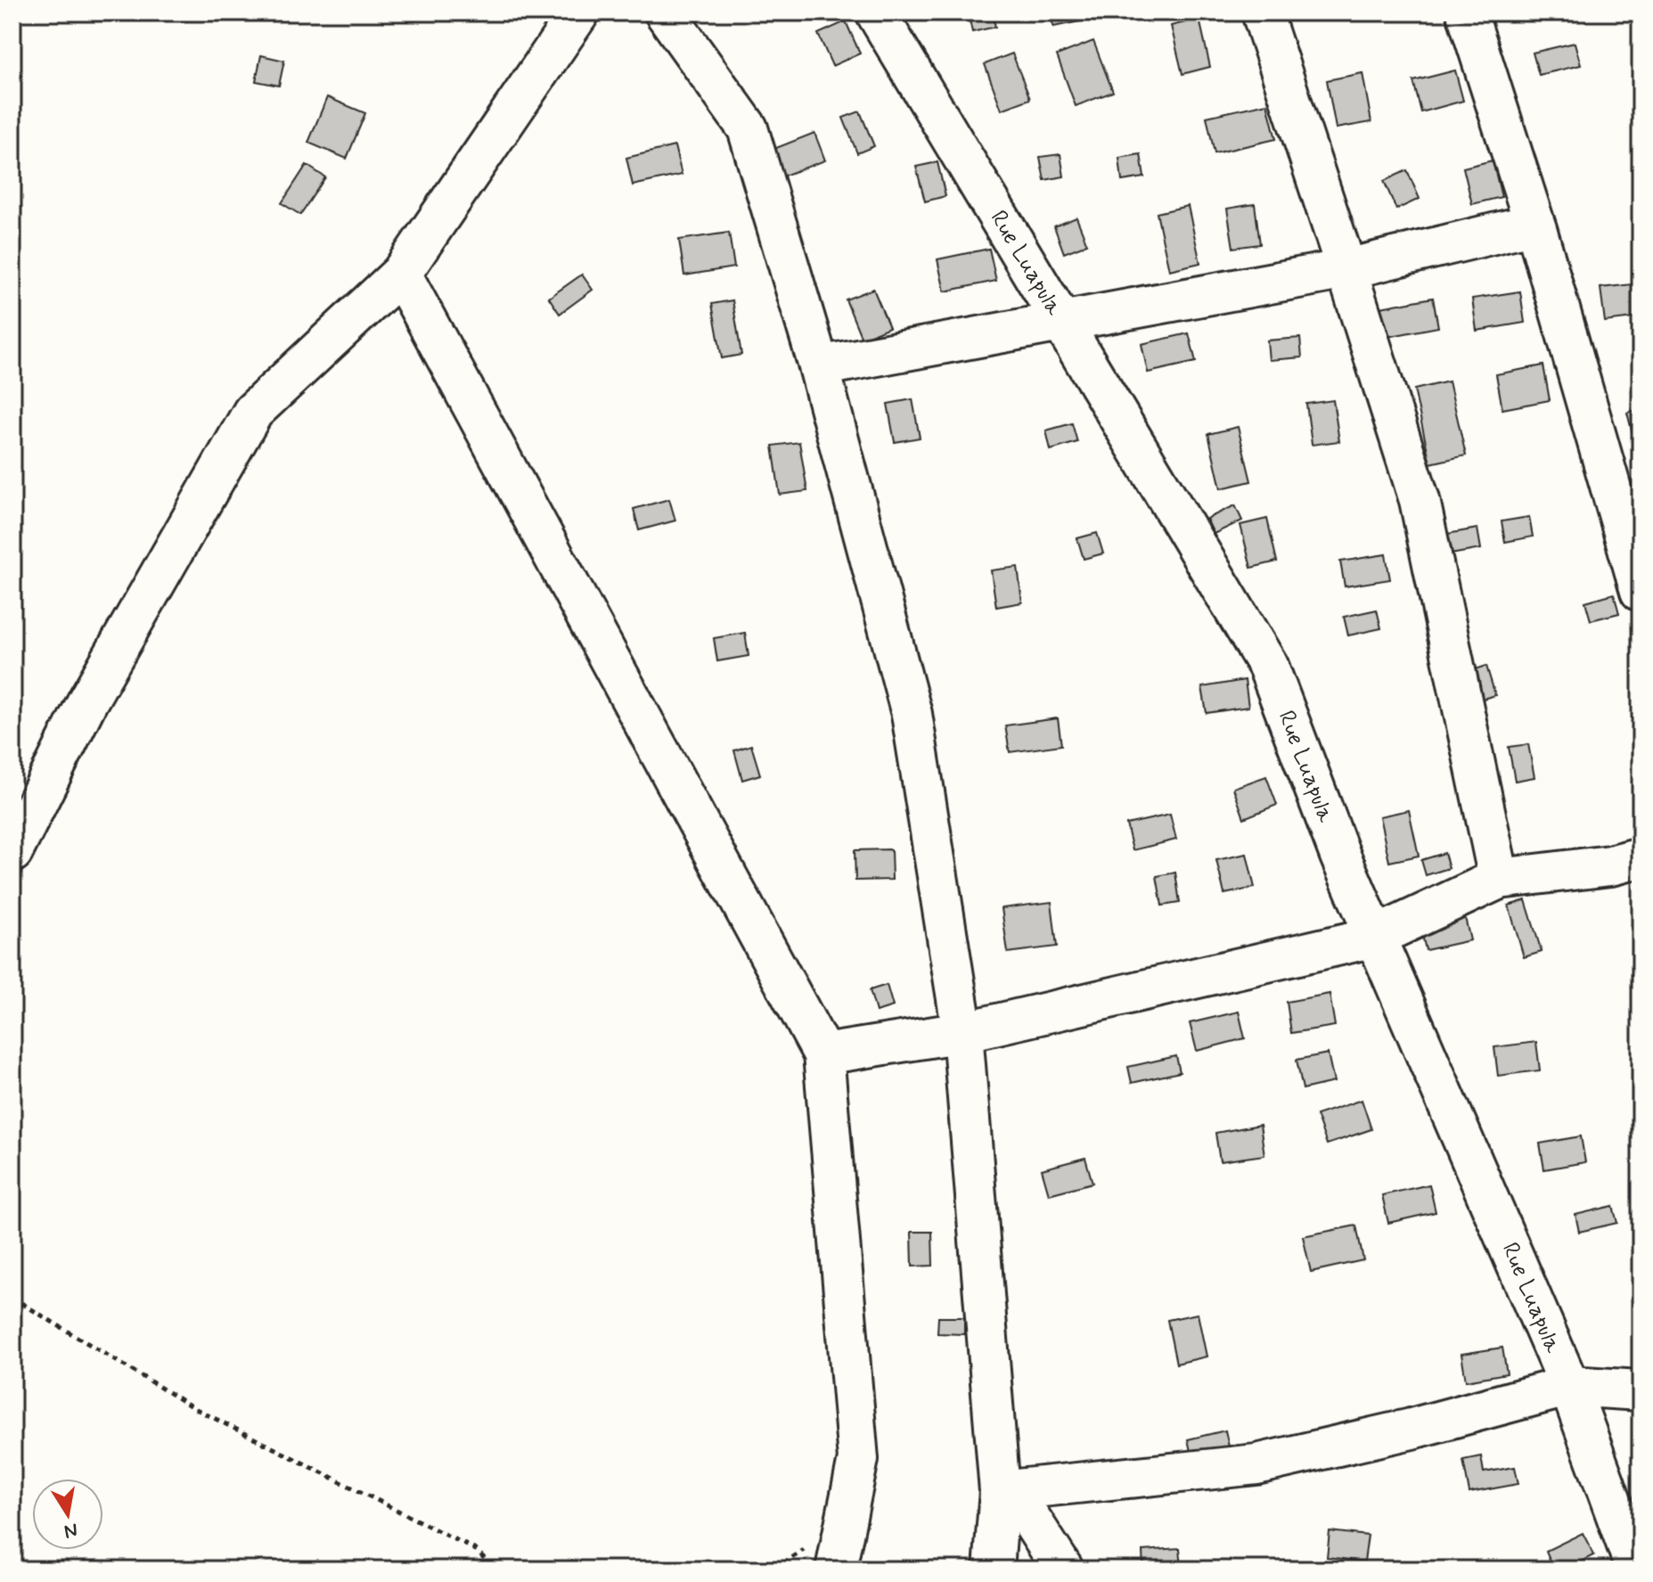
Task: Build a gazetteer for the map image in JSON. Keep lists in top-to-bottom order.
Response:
{
  "streets": {
    "street": ["Rue Luapula"]
  },
  "north": "bottom"
}
